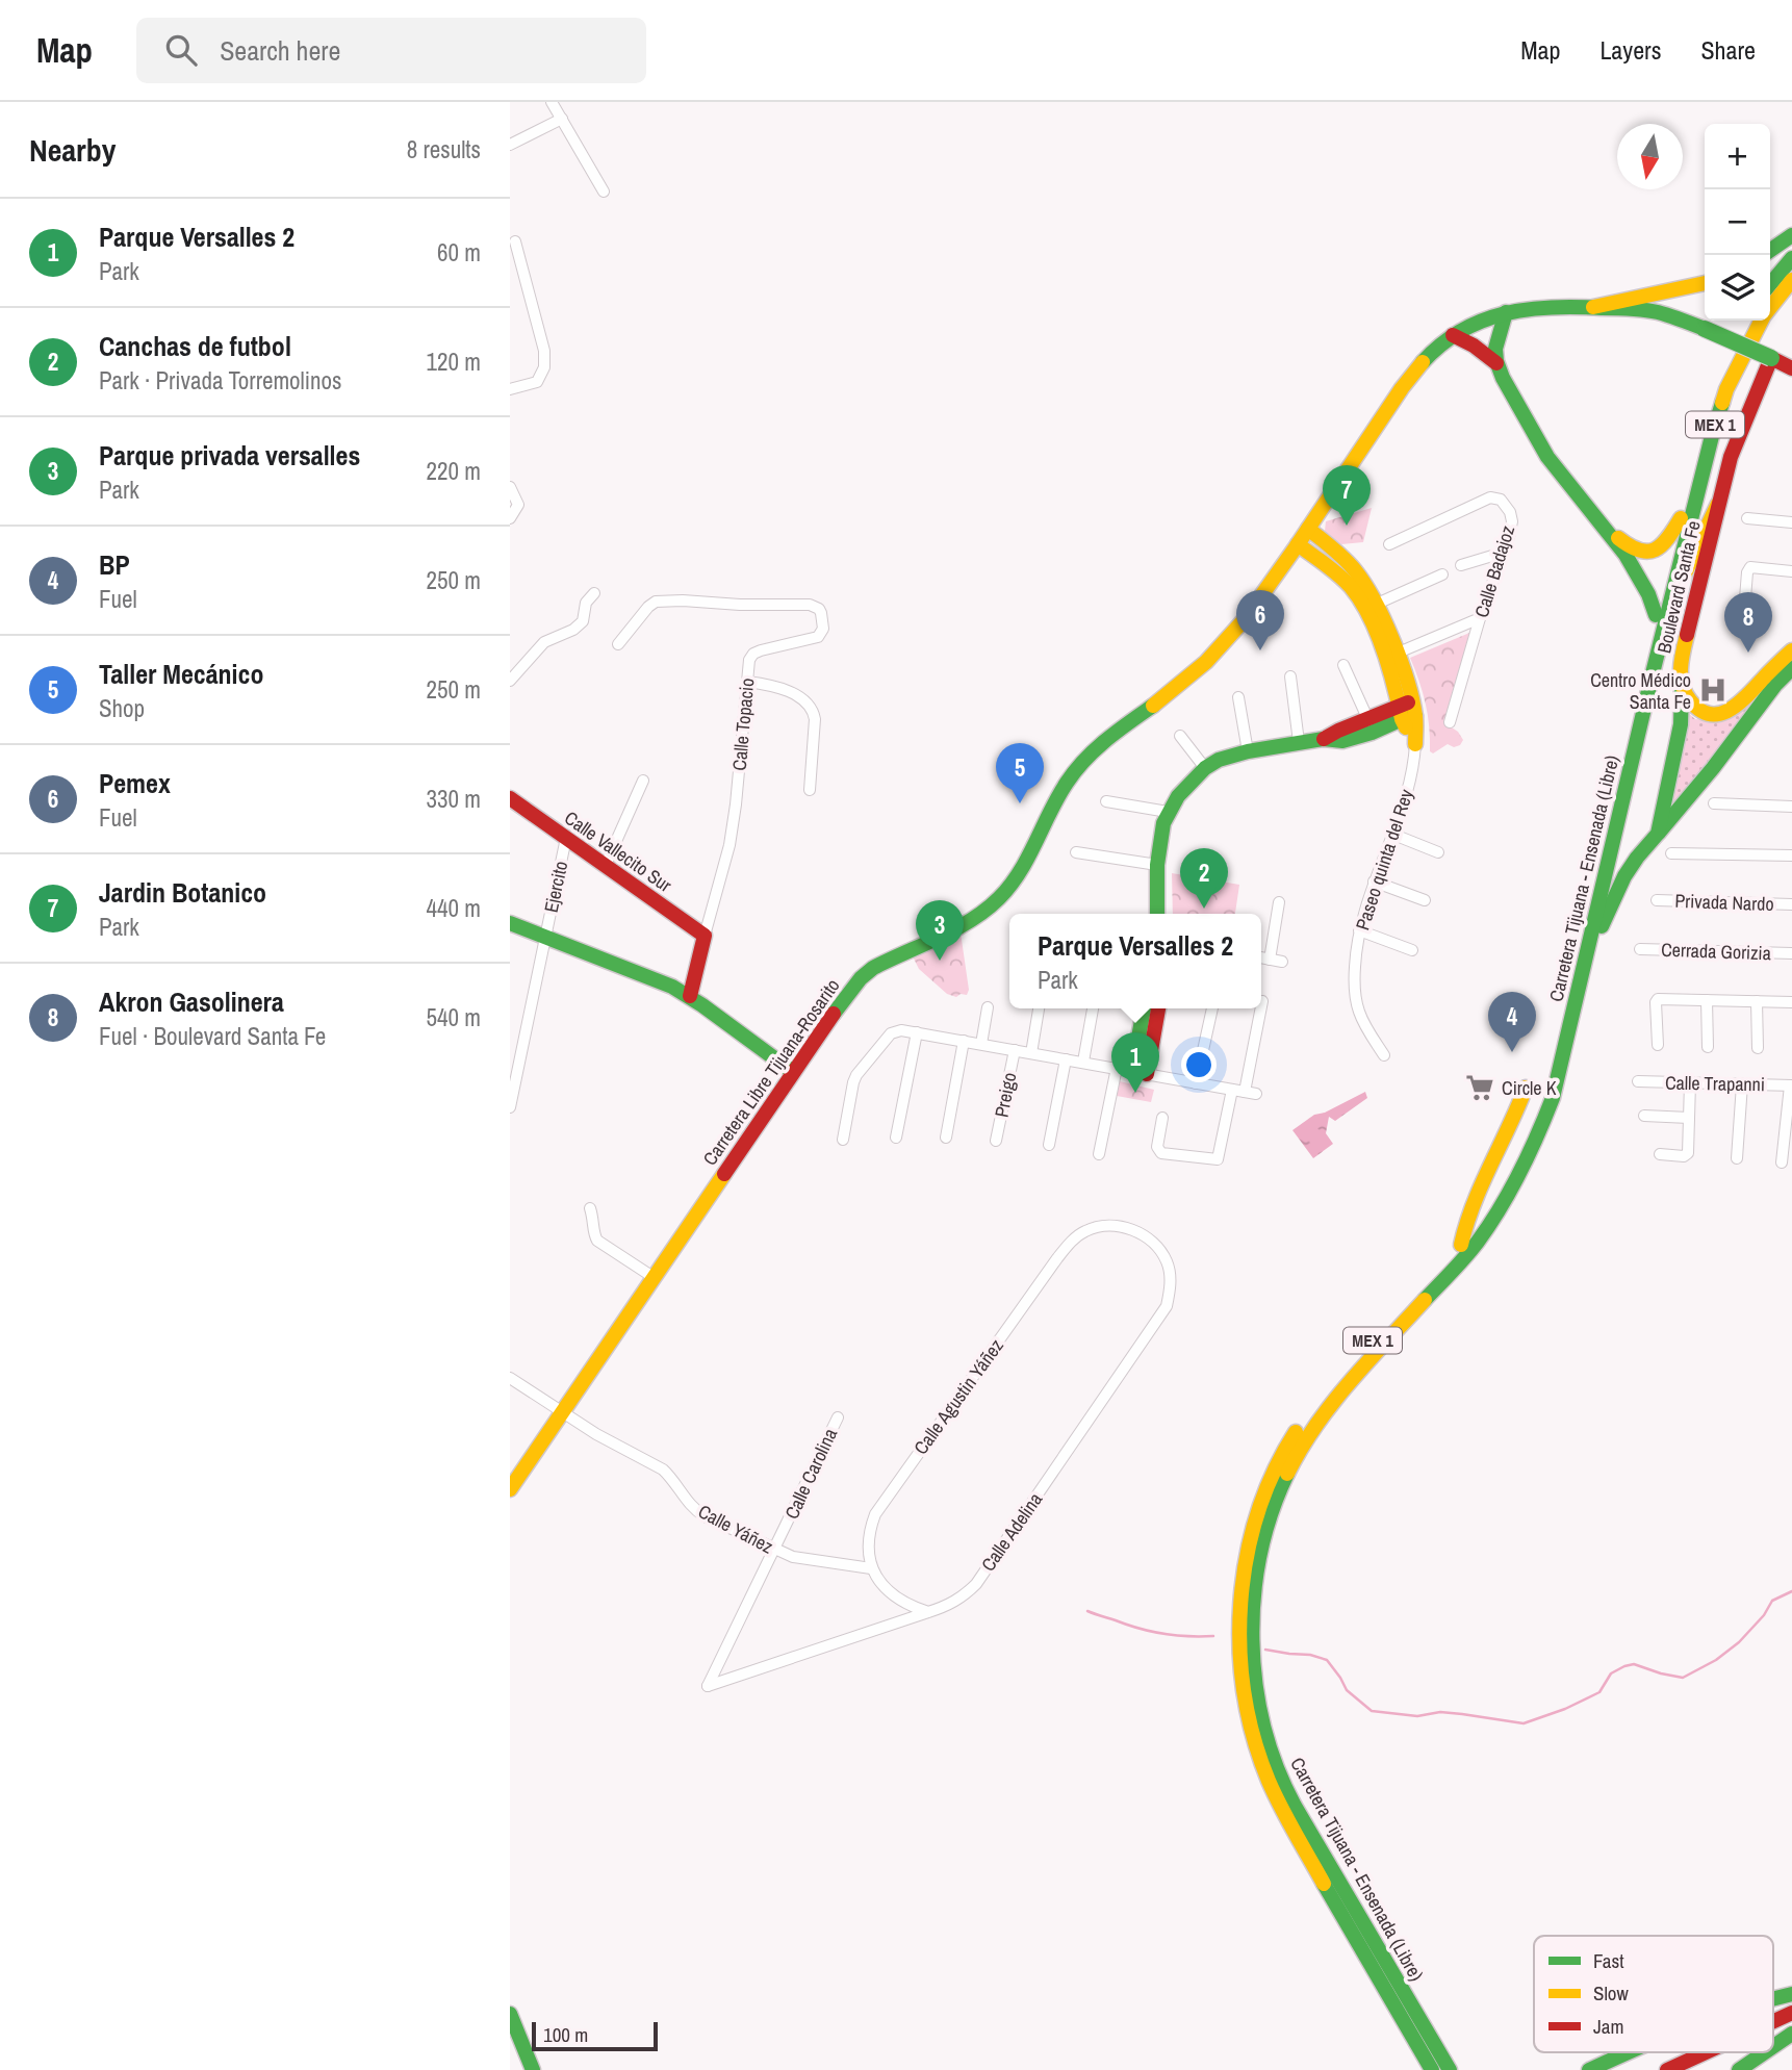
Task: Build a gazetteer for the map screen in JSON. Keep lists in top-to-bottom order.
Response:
{
  "streets": {
    "main road": [
      "MEX 1",
      "Boulevard Santa Fe",
      "Calle Vallecito Sur",
      "Carretera Tijuana - Ensenada (Libre)",
      "Carretera Libre Tijuana-Rosarito"
    ],
    "street": [
      "Calle Badajoz",
      "Calle Topacio",
      "Paseo quinta del Rey",
      "Ejercito",
      "Privada Nardo",
      "Cerrada Gorizia",
      "Calle Trapanni",
      "Preigo",
      "Calle Agustin Yáñez",
      "Calle Carolina",
      "Calle Yáñez",
      "Calle Adelina"
    ]
  },
  "crossings": [
    ["Boulevard Santa Fe", "Carretera Libre Tijuana-Rosarito"],
    ["Calle Topacio", "Calle Vallecito Sur"],
    ["Calle Vallecito Sur", "Ejercito"],
    ["Carretera Libre Tijuana-Rosarito", "Calle Yáñez"],
    ["Calle Agustin Yáñez", "Calle Yáñez"],
    ["Calle Agustin Yáñez", "Calle Adelina"],
    ["Calle Carolina", "Calle Yáñez"],
    ["Calle Carolina", "Calle Adelina"]
  ],
  "places": {
    "hospital": ["Centro Médico Santa Fe"],
    "supermarket": ["Circle K"]
  },
  "legend": ["Fast", "Slow", "Jam"],
  "scale_bar": "100 m",
  "north": "bottom",
  "page": {
    "header": "Map",
    "search": "Search here",
    "nav": ["Map", "Layers", "Share"],
    "heading": ["Nearby", "8 results"],
    "map_buttons": ["+", "−"],
    "list": [
      {
        "mark": "1",
        "name": "Parque Versalles 2",
        "note": "Park",
        "value": "60 m"
      },
      {
        "mark": "2",
        "name": "Canchas de futbol",
        "note": "Park · Privada Torremolinos",
        "value": "120 m"
      },
      {
        "mark": "3",
        "name": "Parque privada versalles",
        "note": "Park",
        "value": "220 m"
      },
      {
        "mark": "4",
        "name": "BP",
        "note": "Fuel",
        "value": "250 m"
      },
      {
        "mark": "5",
        "name": "Taller Mecánico",
        "note": "Shop",
        "value": "250 m"
      },
      {
        "mark": "6",
        "name": "Pemex",
        "note": "Fuel",
        "value": "330 m"
      },
      {
        "mark": "7",
        "name": "Jardin Botanico",
        "note": "Park",
        "value": "440 m"
      },
      {
        "mark": "8",
        "name": "Akron Gasolinera",
        "note": "Fuel · Boulevard Santa Fe",
        "value": "540 m"
      }
    ],
    "pins": [
      "7",
      "6",
      "8",
      "5",
      "2",
      "3",
      "4",
      "1"
    ],
    "popup": ["Parque Versalles 2", "Park"],
    "scale": "100 m"
  }
}
